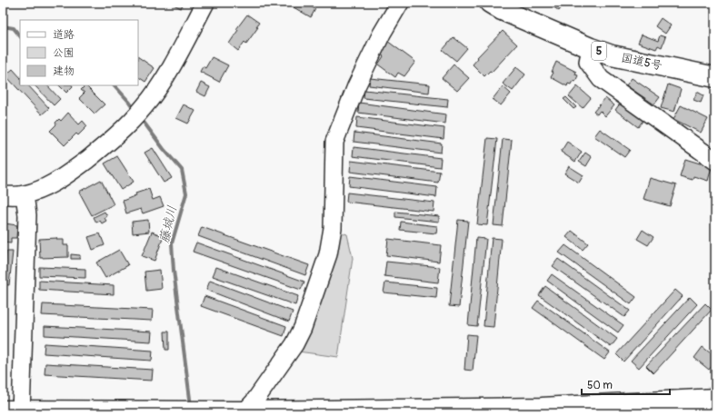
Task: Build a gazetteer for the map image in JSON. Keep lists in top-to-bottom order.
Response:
{
  "streets": {
    "highway": ["5", "国道5号"]
  },
  "water": ["藤城川"],
  "legend": ["道路", "公園", "建物"],
  "scale_bar": "50 m"
}
